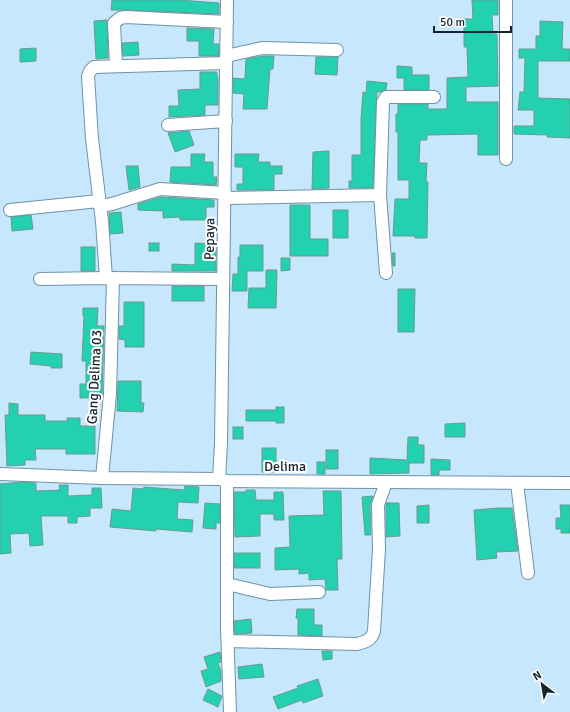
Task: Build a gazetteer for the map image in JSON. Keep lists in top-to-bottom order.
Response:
{
  "streets": {
    "street": ["Pepaya", "Gang Delima 03", "Delima"]
  },
  "crossings": [
    ["Pepaya", "Delima"],
    ["Gang Delima 03", "Delima"]
  ],
  "scale_bar": "50 m",
  "north": "top left"
}
